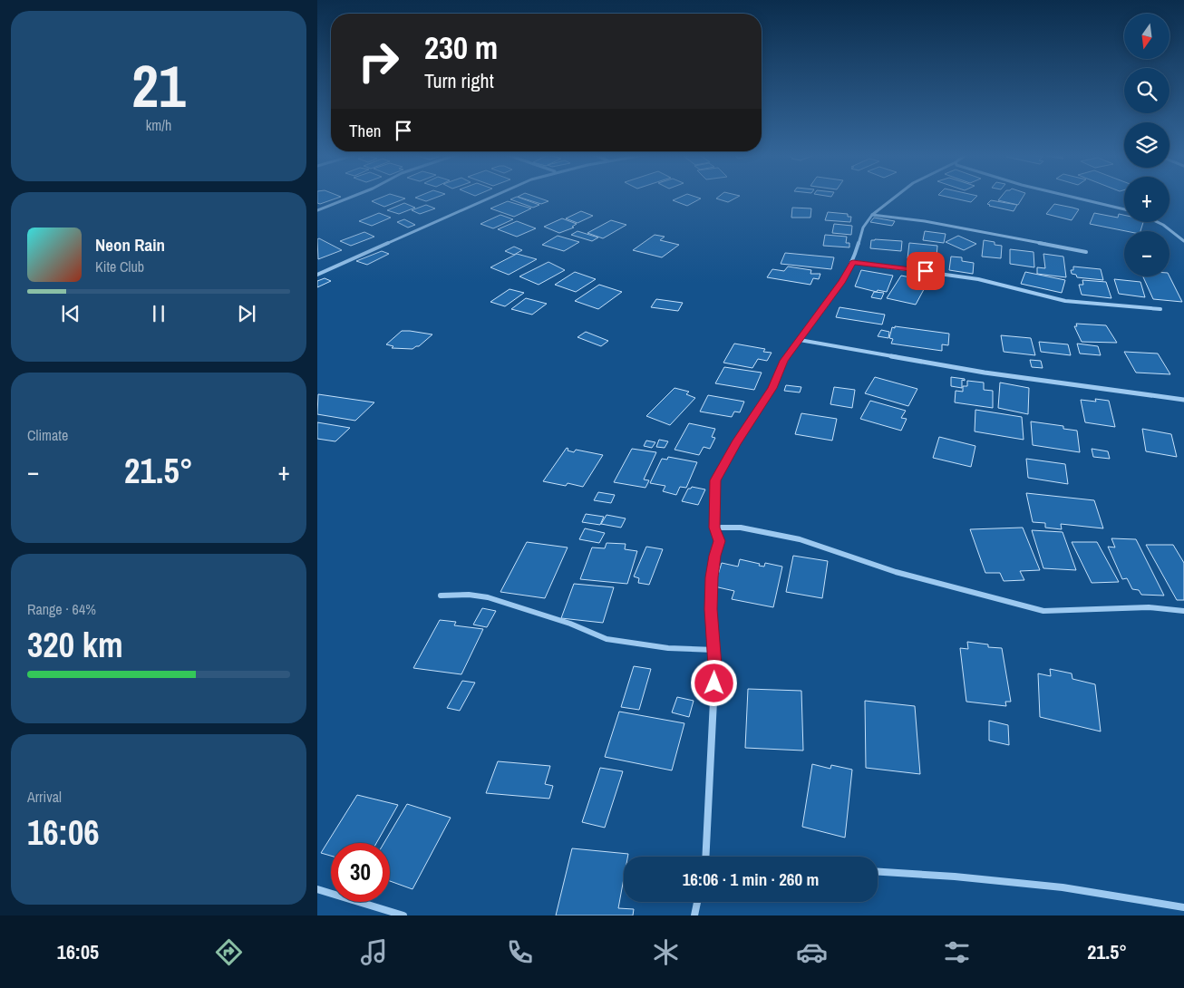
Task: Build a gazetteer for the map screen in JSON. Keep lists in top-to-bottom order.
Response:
{
  "north": "bottom",
  "page": {
    "tile": [
      ["21", "km/h"],
      "Climate",
      ["Range · 64%", "320 km"],
      ["Arrival", "16:06"]
    ],
    "map_buttons": ["+", "−"],
    "turn": ["230 m", "Turn right"],
    "then": "Then",
    "song": ["Neon Rain", "Kite Club"],
    "heat": ["−", "21.5°", "+"],
    "limit": "30",
    "trip": "16:06 · 1 min · 260 m",
    "tabs": ["16:05", "21.5°"]
  }
}
